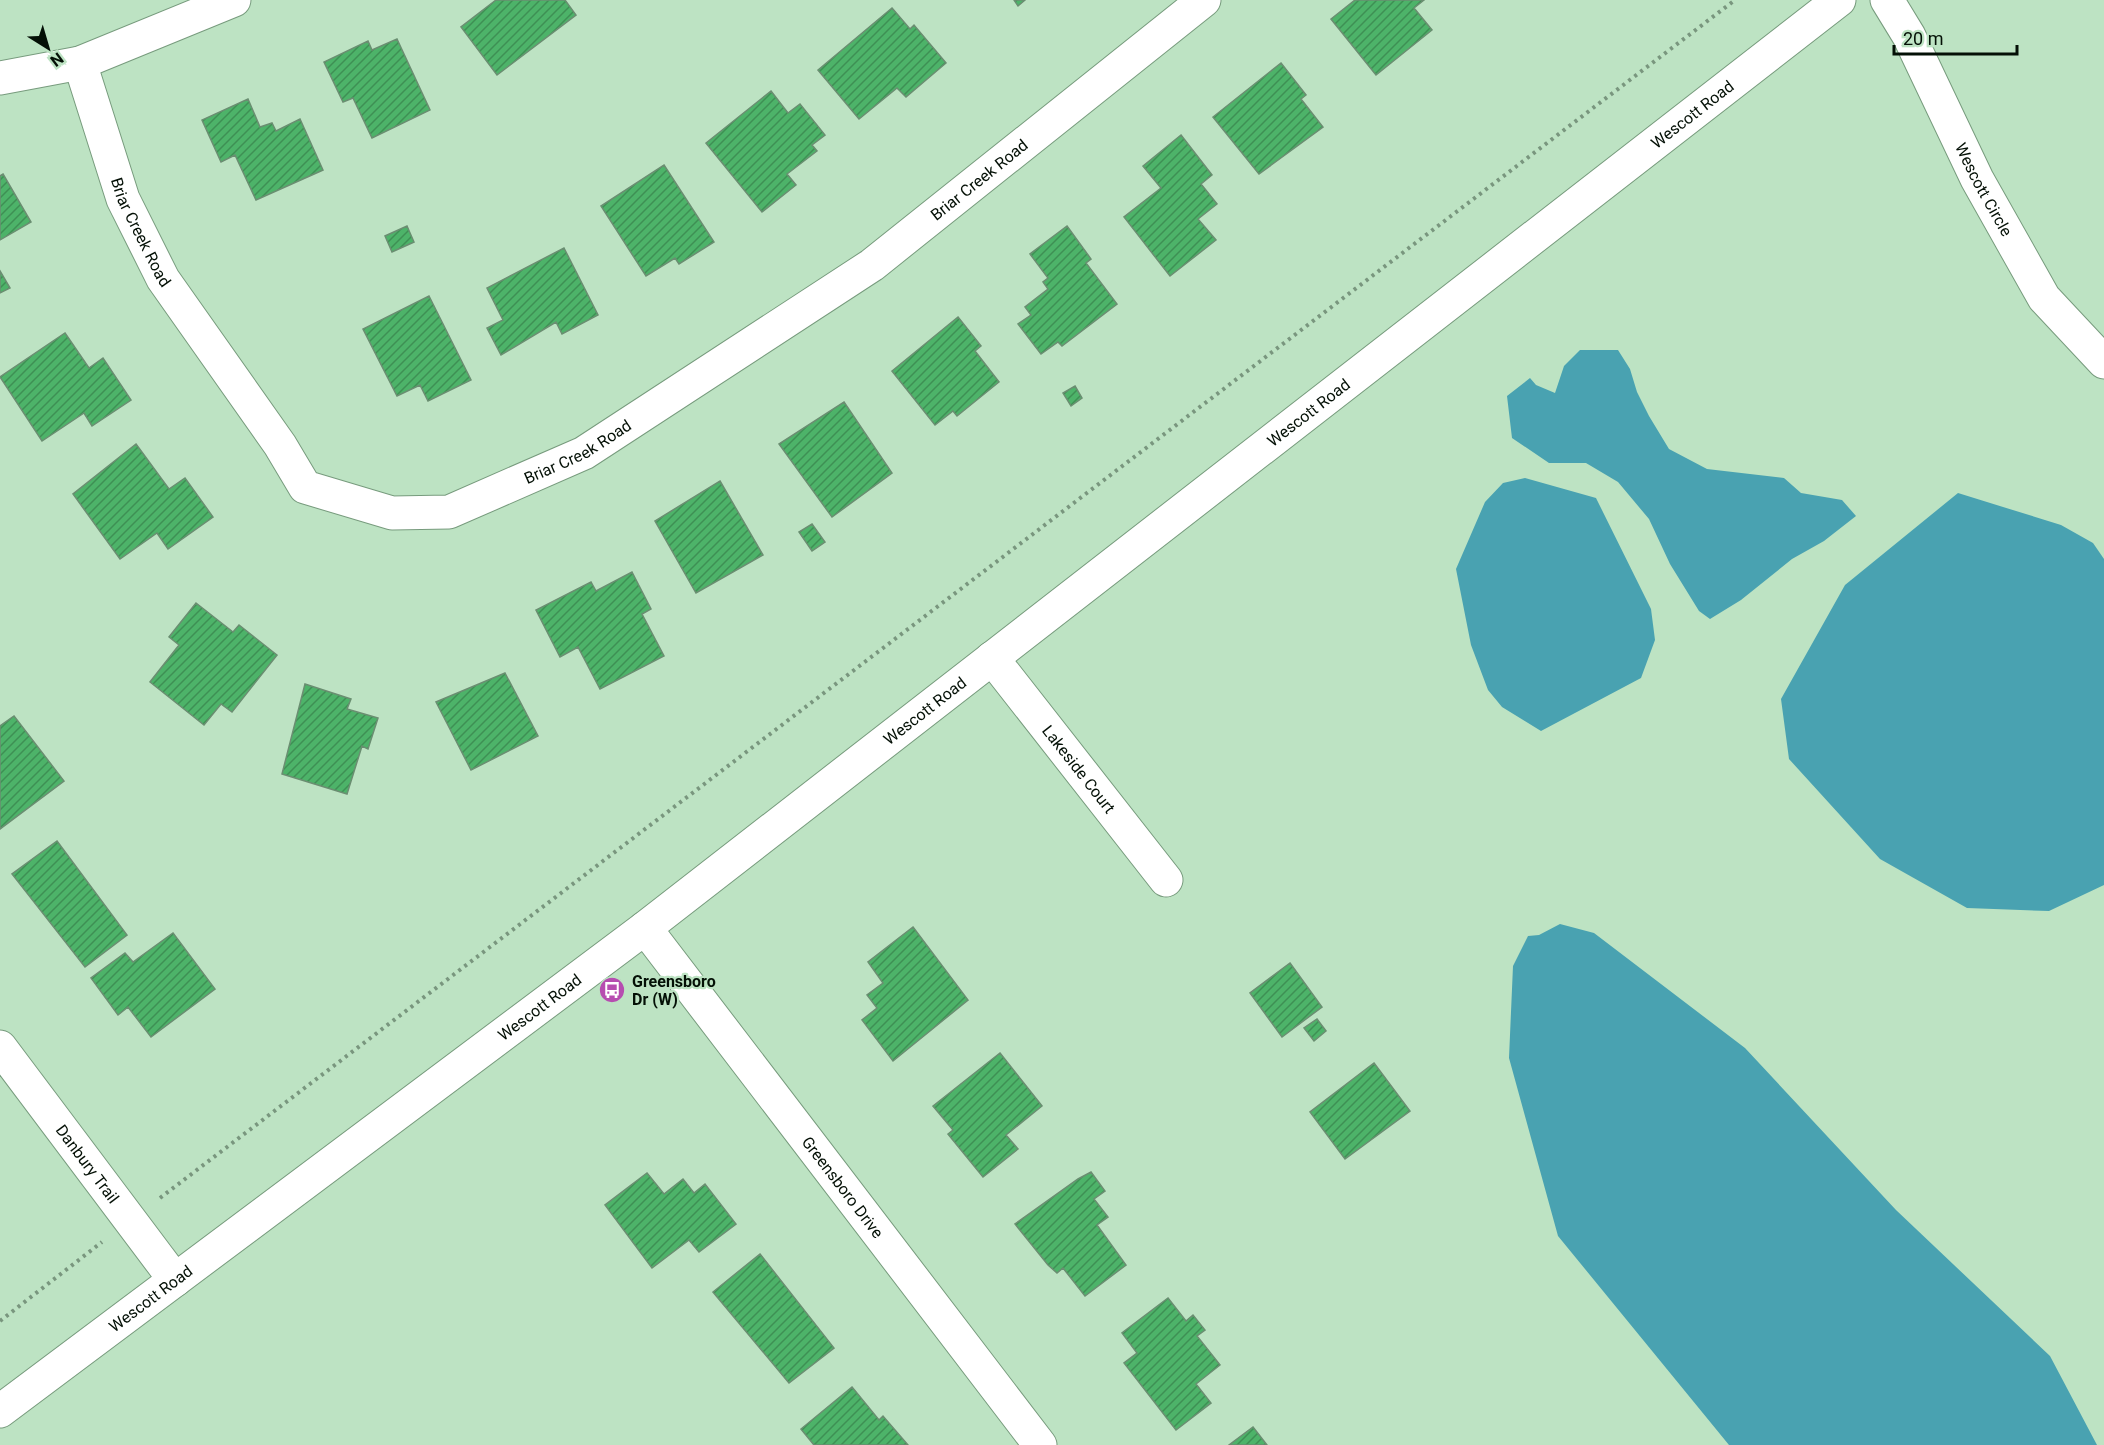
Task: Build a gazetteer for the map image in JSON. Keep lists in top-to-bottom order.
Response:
{
  "streets": {
    "street": [
      "Wescott Road",
      "Briar Creek Road",
      "Wescott Circle",
      "Lakeside Court",
      "Danbury Trail",
      "Greensboro Drive"
    ]
  },
  "crossings": [
    ["Wescott Road", "Lakeside Court"],
    ["Wescott Road", "Danbury Trail"],
    ["Wescott Road", "Greensboro Drive"]
  ],
  "places": {
    "bus stop": ["Greensboro Dr (W)"]
  },
  "scale_bar": "20 m",
  "north": "bottom right"
}
